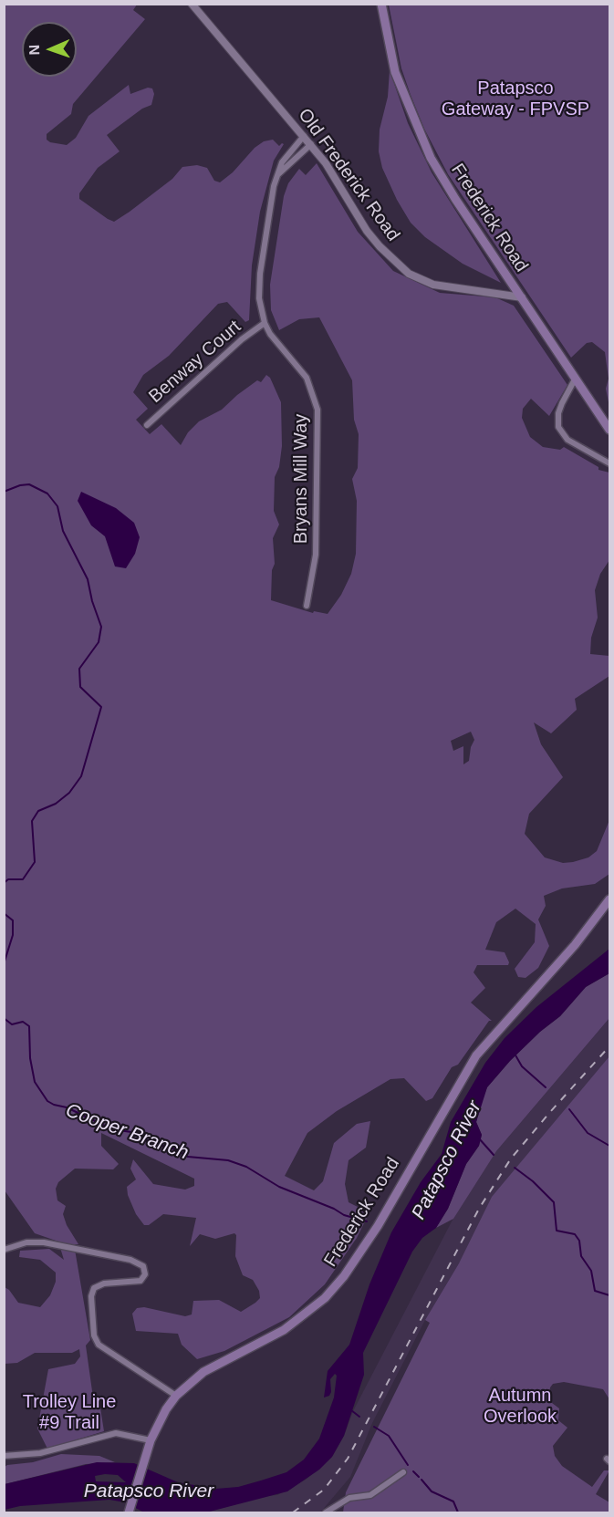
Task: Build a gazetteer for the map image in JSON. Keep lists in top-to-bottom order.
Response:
{
  "streets": {
    "main road": ["Frederick Road"],
    "street": ["Old Frederick Road", "Benway Court", "Bryans Mill Way"]
  },
  "crossings": [
    ["Old Frederick Road", "Frederick Road"],
    ["Old Frederick Road", "Bryans Mill Way"],
    ["Benway Court", "Bryans Mill Way"]
  ],
  "water": ["Cooper Branch", "Patapsco River"],
  "parks": ["Patapsco Gateway - FPVSP", "Autumn Overlook", "Trolley Line #9 Trail"],
  "north": "left"
}
